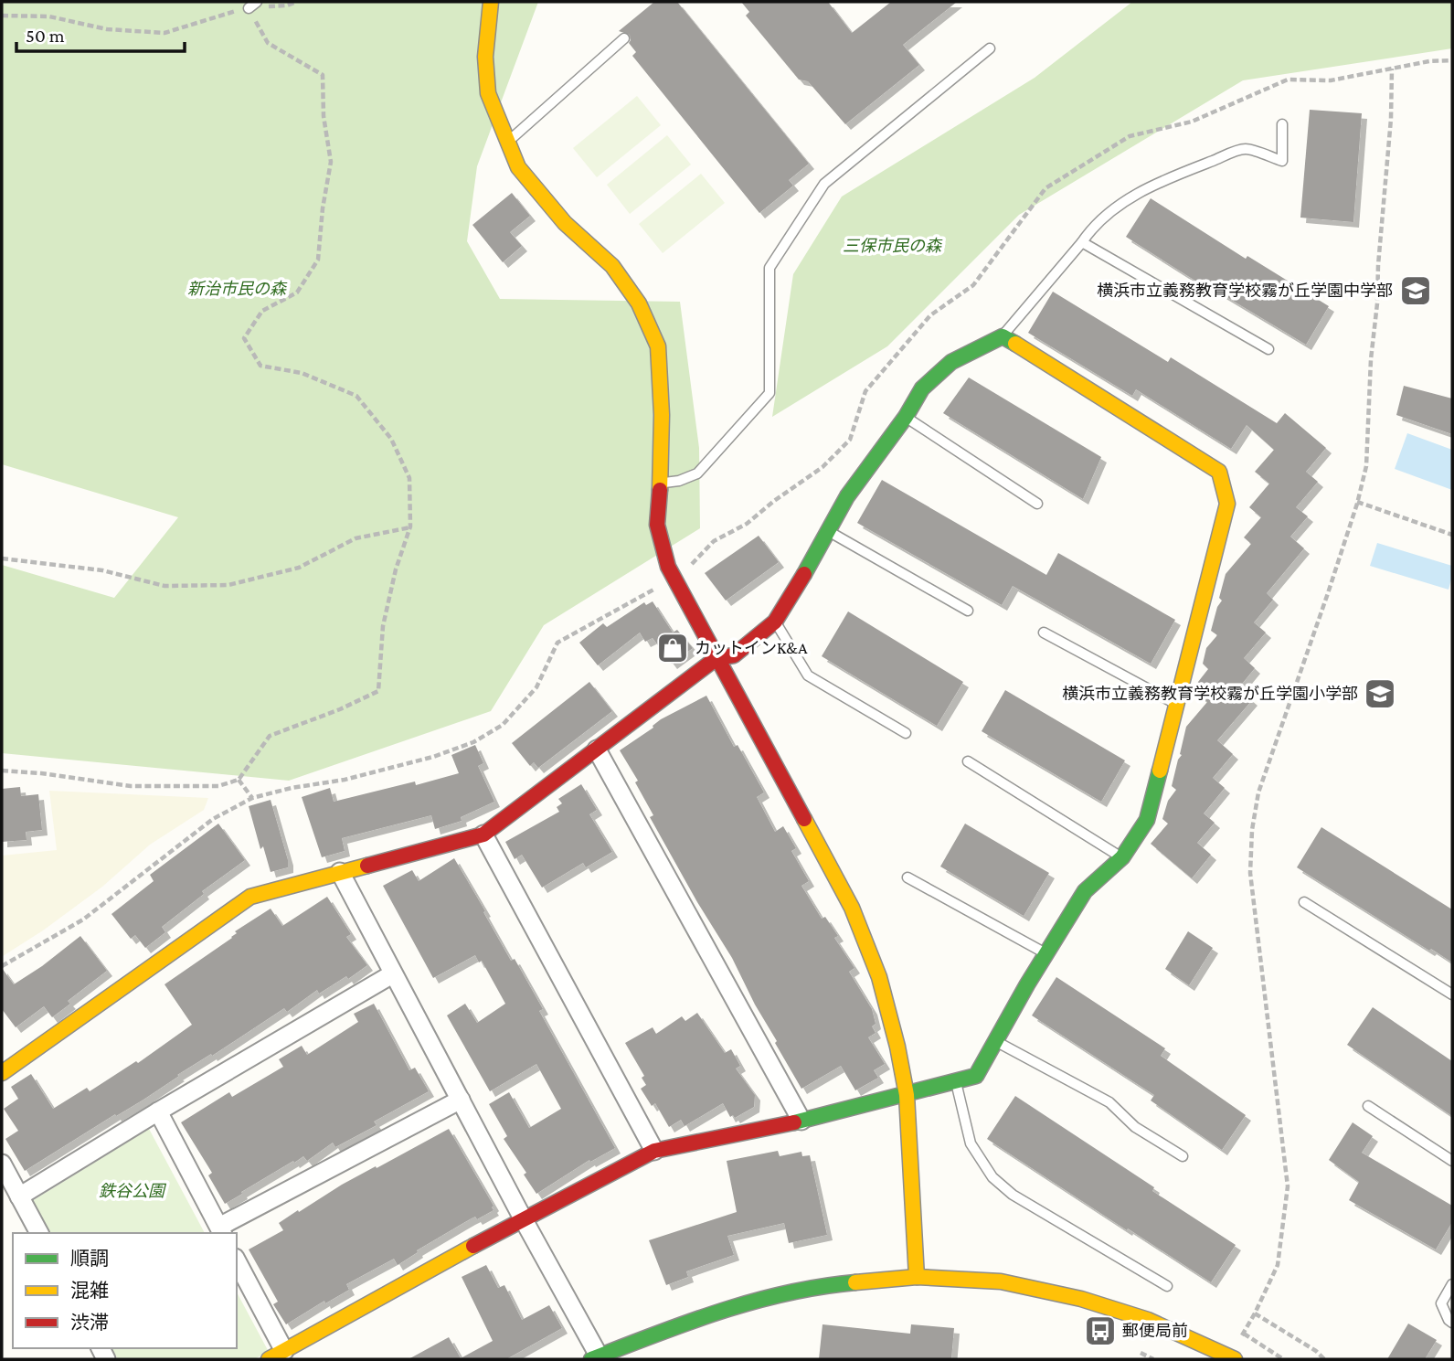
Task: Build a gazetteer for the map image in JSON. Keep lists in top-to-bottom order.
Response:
{
  "parks": ["三保市民の森", "新治市民の森", "鉄谷公園"],
  "places": {
    "school or university": ["横浜市立義務教育学校霧が丘学園中学部", "横浜市立義務教育学校霧が丘学園小学部"],
    "shop": ["カットインK&A"],
    "bus stop": ["郵便局前"]
  },
  "legend": ["順調", "混雑", "渋滞"],
  "scale_bar": "50 m"
}
